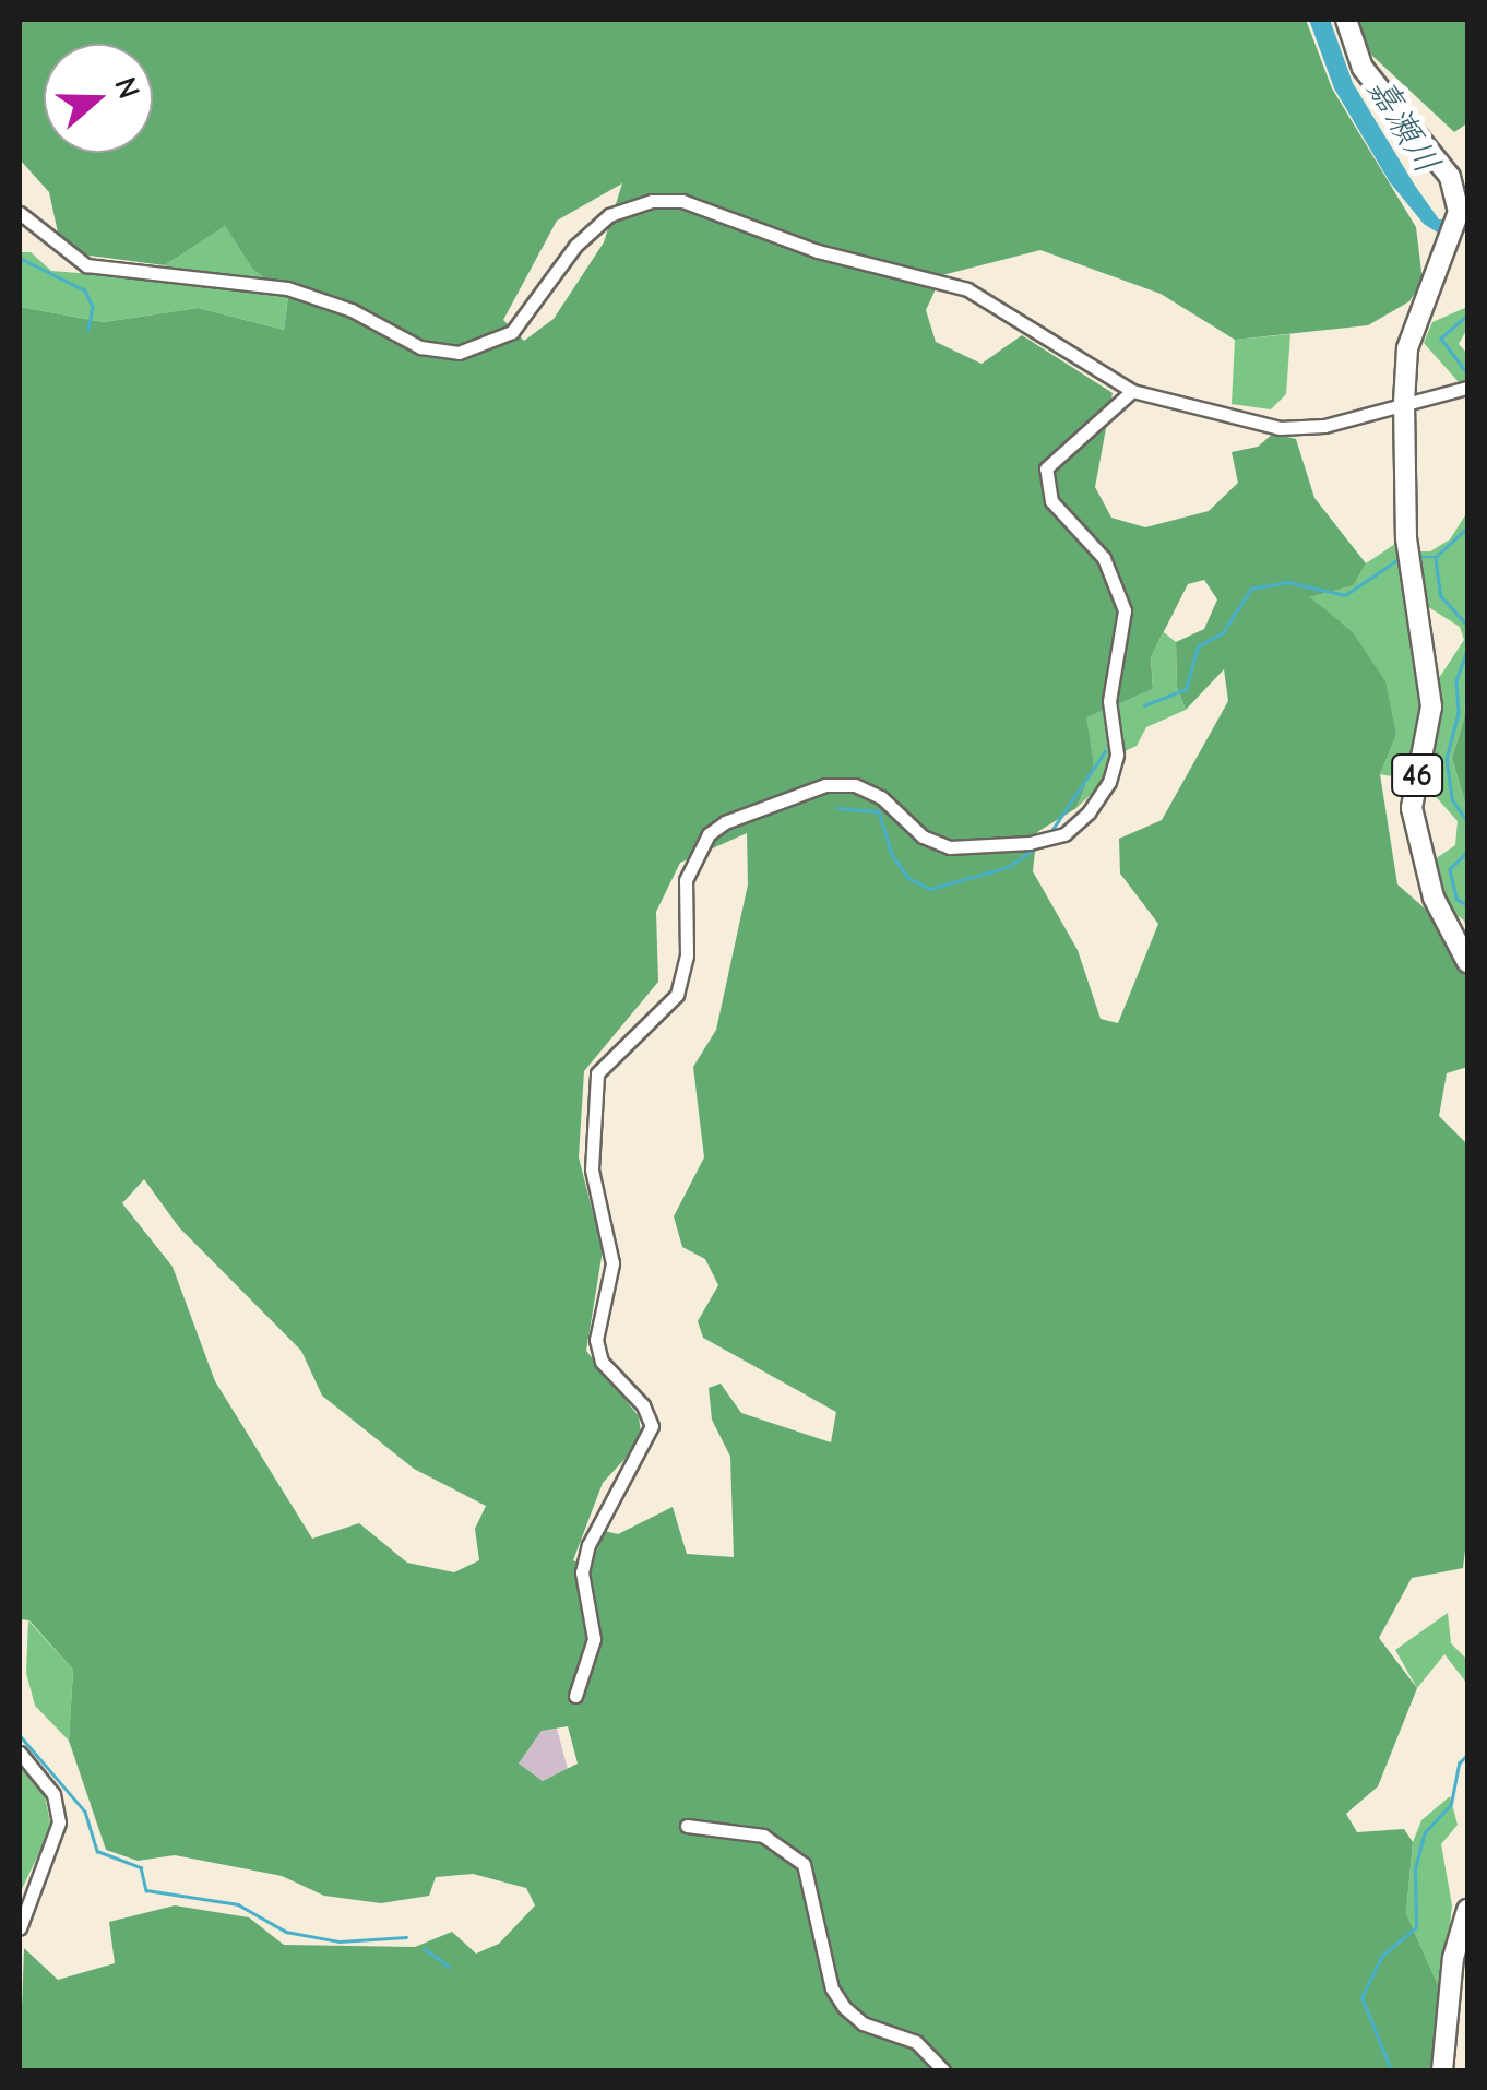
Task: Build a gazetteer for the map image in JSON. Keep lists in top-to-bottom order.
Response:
{
  "streets": {
    "main road": ["46"]
  },
  "water": ["嘉瀬川"],
  "north": "right"
}
